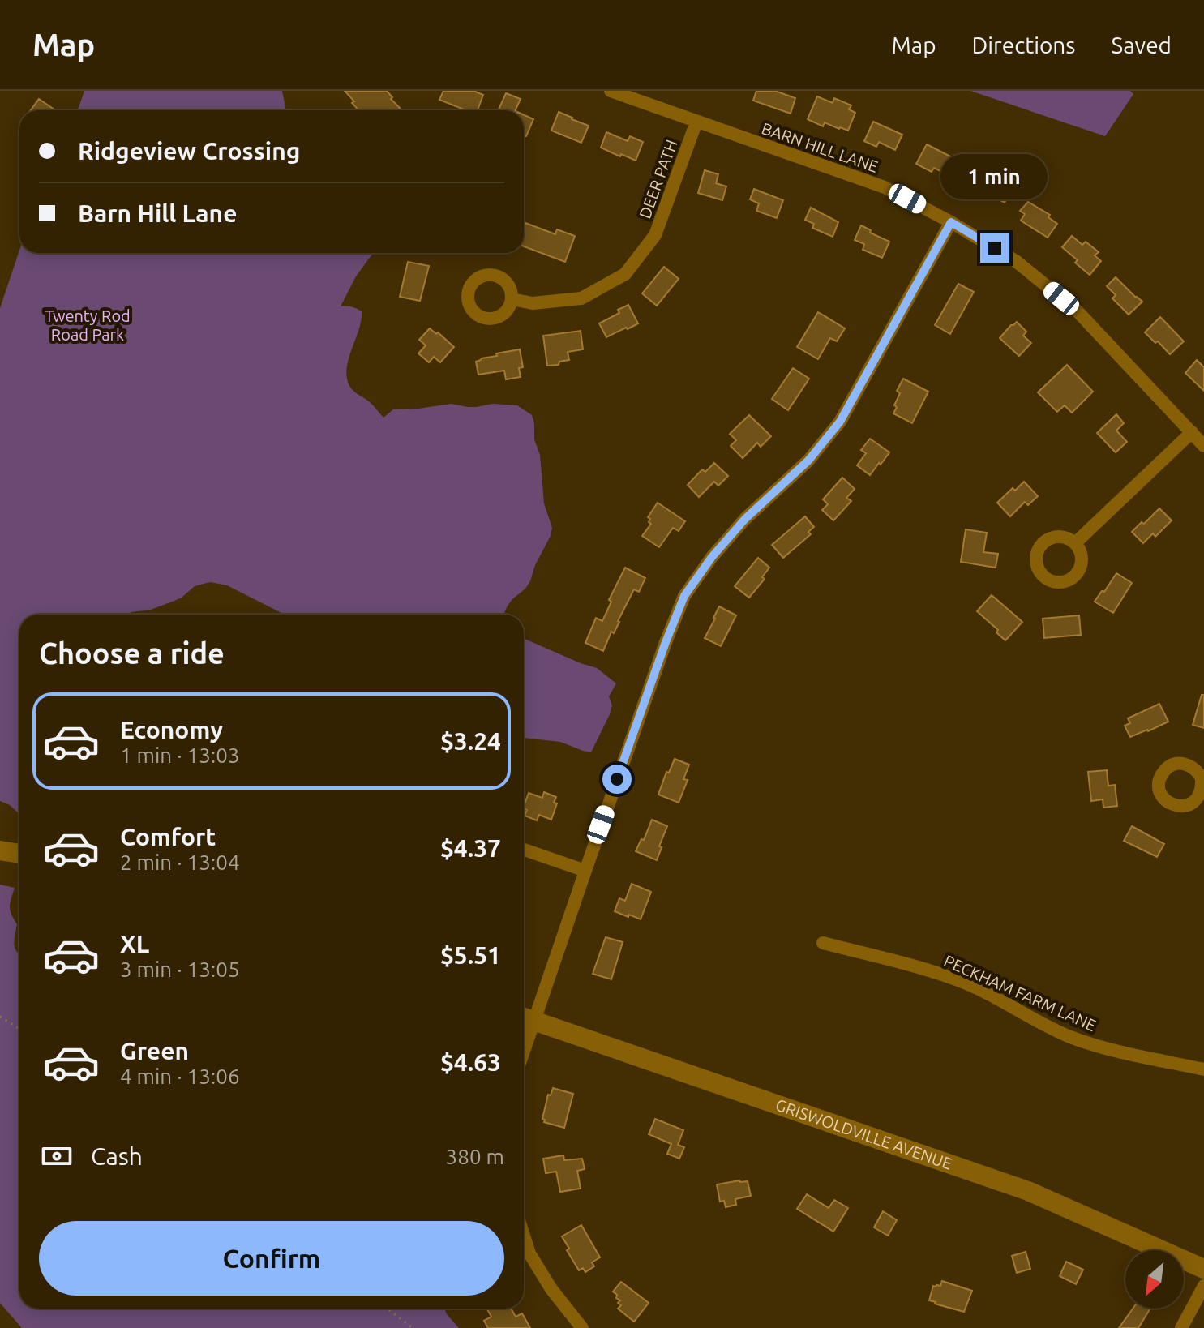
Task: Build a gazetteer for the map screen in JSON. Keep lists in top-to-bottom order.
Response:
{
  "streets": {
    "street": [
      "BARN HILL LANE",
      "DEER PATH",
      "PECKHAM FARM LANE",
      "GRISWOLDVILLE AVENUE"
    ]
  },
  "crossings": [
    ["BARN HILL LANE", "DEER PATH"]
  ],
  "parks": ["Twenty Rod Road Park"],
  "north": "bottom left",
  "page": {
    "header": "Map",
    "nav": ["Map", "Directions", "Saved"],
    "banner": ["Ridgeview Crossing", "Barn Hill Lane"],
    "bubble": "1 min",
    "heading": "Choose a ride",
    "list": [
      {
        "name": "Economy",
        "note": "1 min · 13:03",
        "value": "$3.24"
      },
      {
        "name": "Comfort",
        "note": "2 min · 13:04",
        "value": "$4.37"
      },
      {
        "name": "XL",
        "note": "3 min · 13:05",
        "value": "$5.51"
      },
      {
        "name": "Green",
        "note": "4 min · 13:06",
        "value": "$4.63"
      }
    ],
    "pay": ["Cash", "380 m"],
    "buttons": "Confirm"
  }
}
